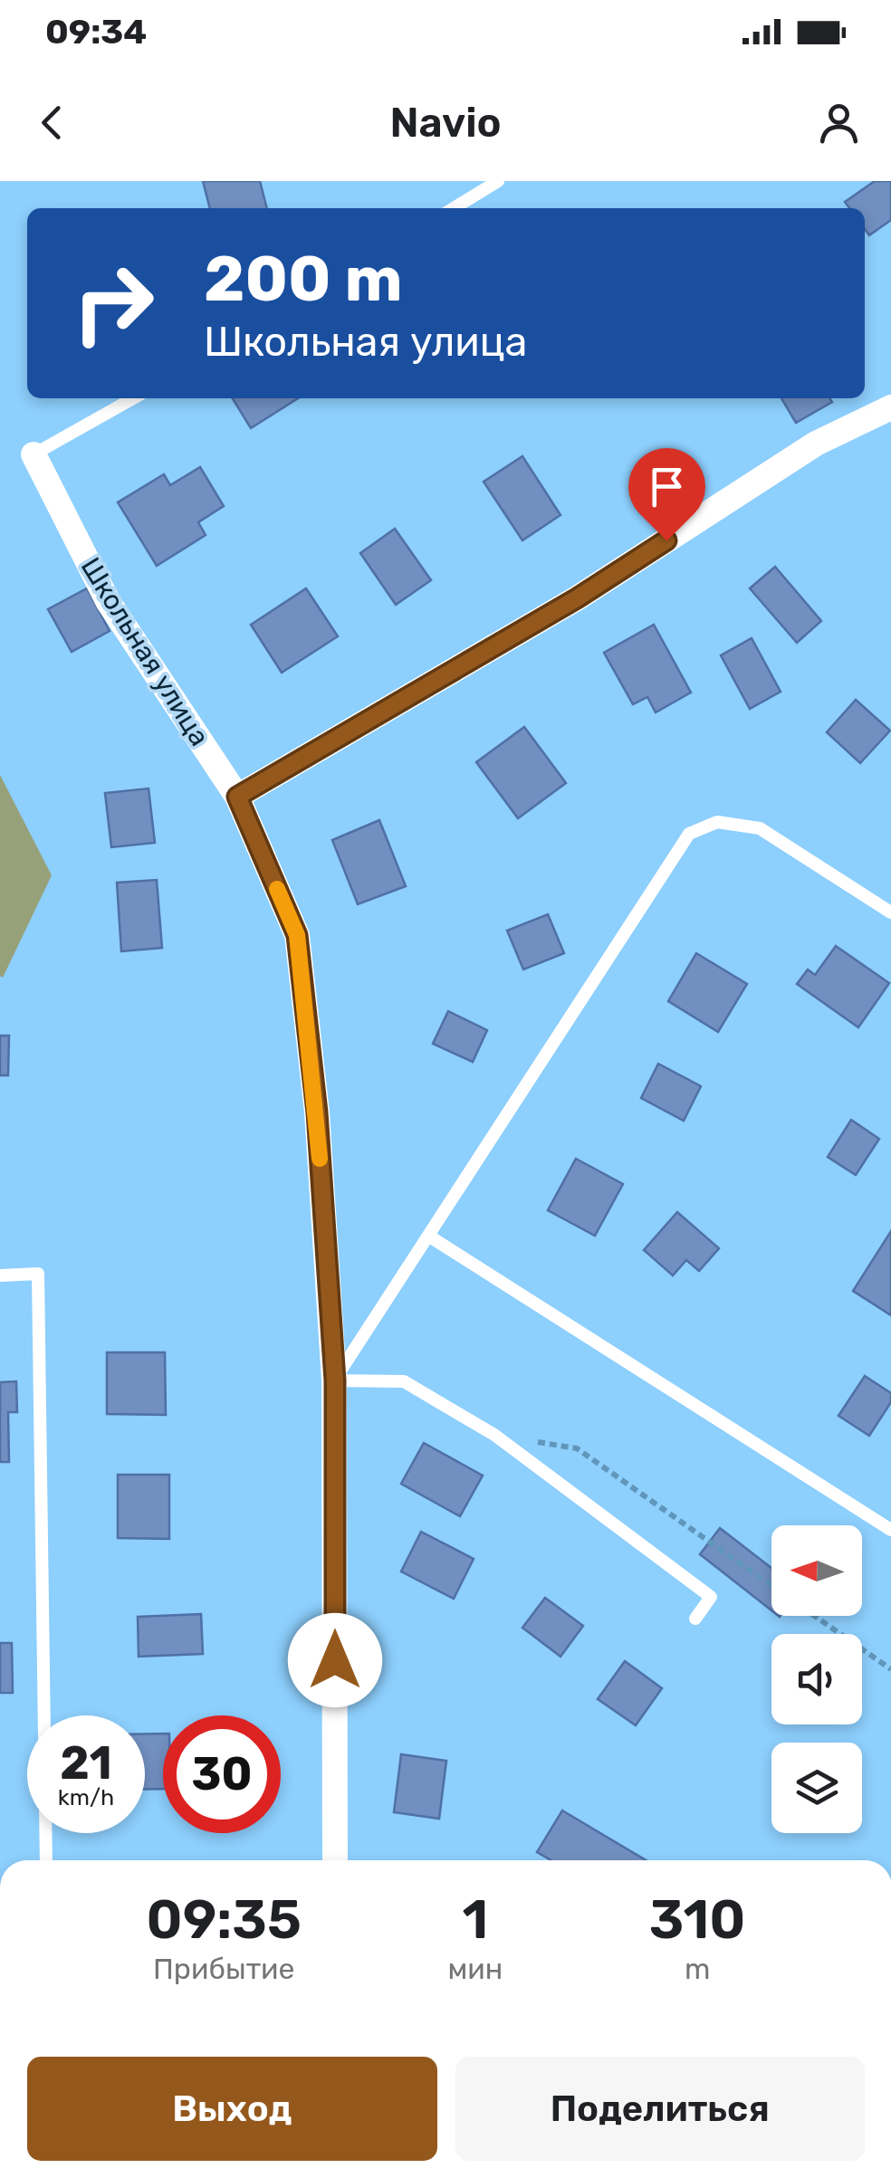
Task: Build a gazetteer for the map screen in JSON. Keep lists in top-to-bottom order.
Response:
{
  "streets": {
    "street": ["Школьная улица"]
  },
  "north": "left",
  "page": {
    "status": "09:34",
    "header": "Navio",
    "turn": ["200 m", "Школьная улица"],
    "speed": "21 km/h",
    "limit": "30",
    "eta": [
      "09:35",
      "Прибытие",
      "1",
      "мин",
      "310",
      "m"
    ],
    "buttons": ["Выход", "Поделиться"]
  }
}
